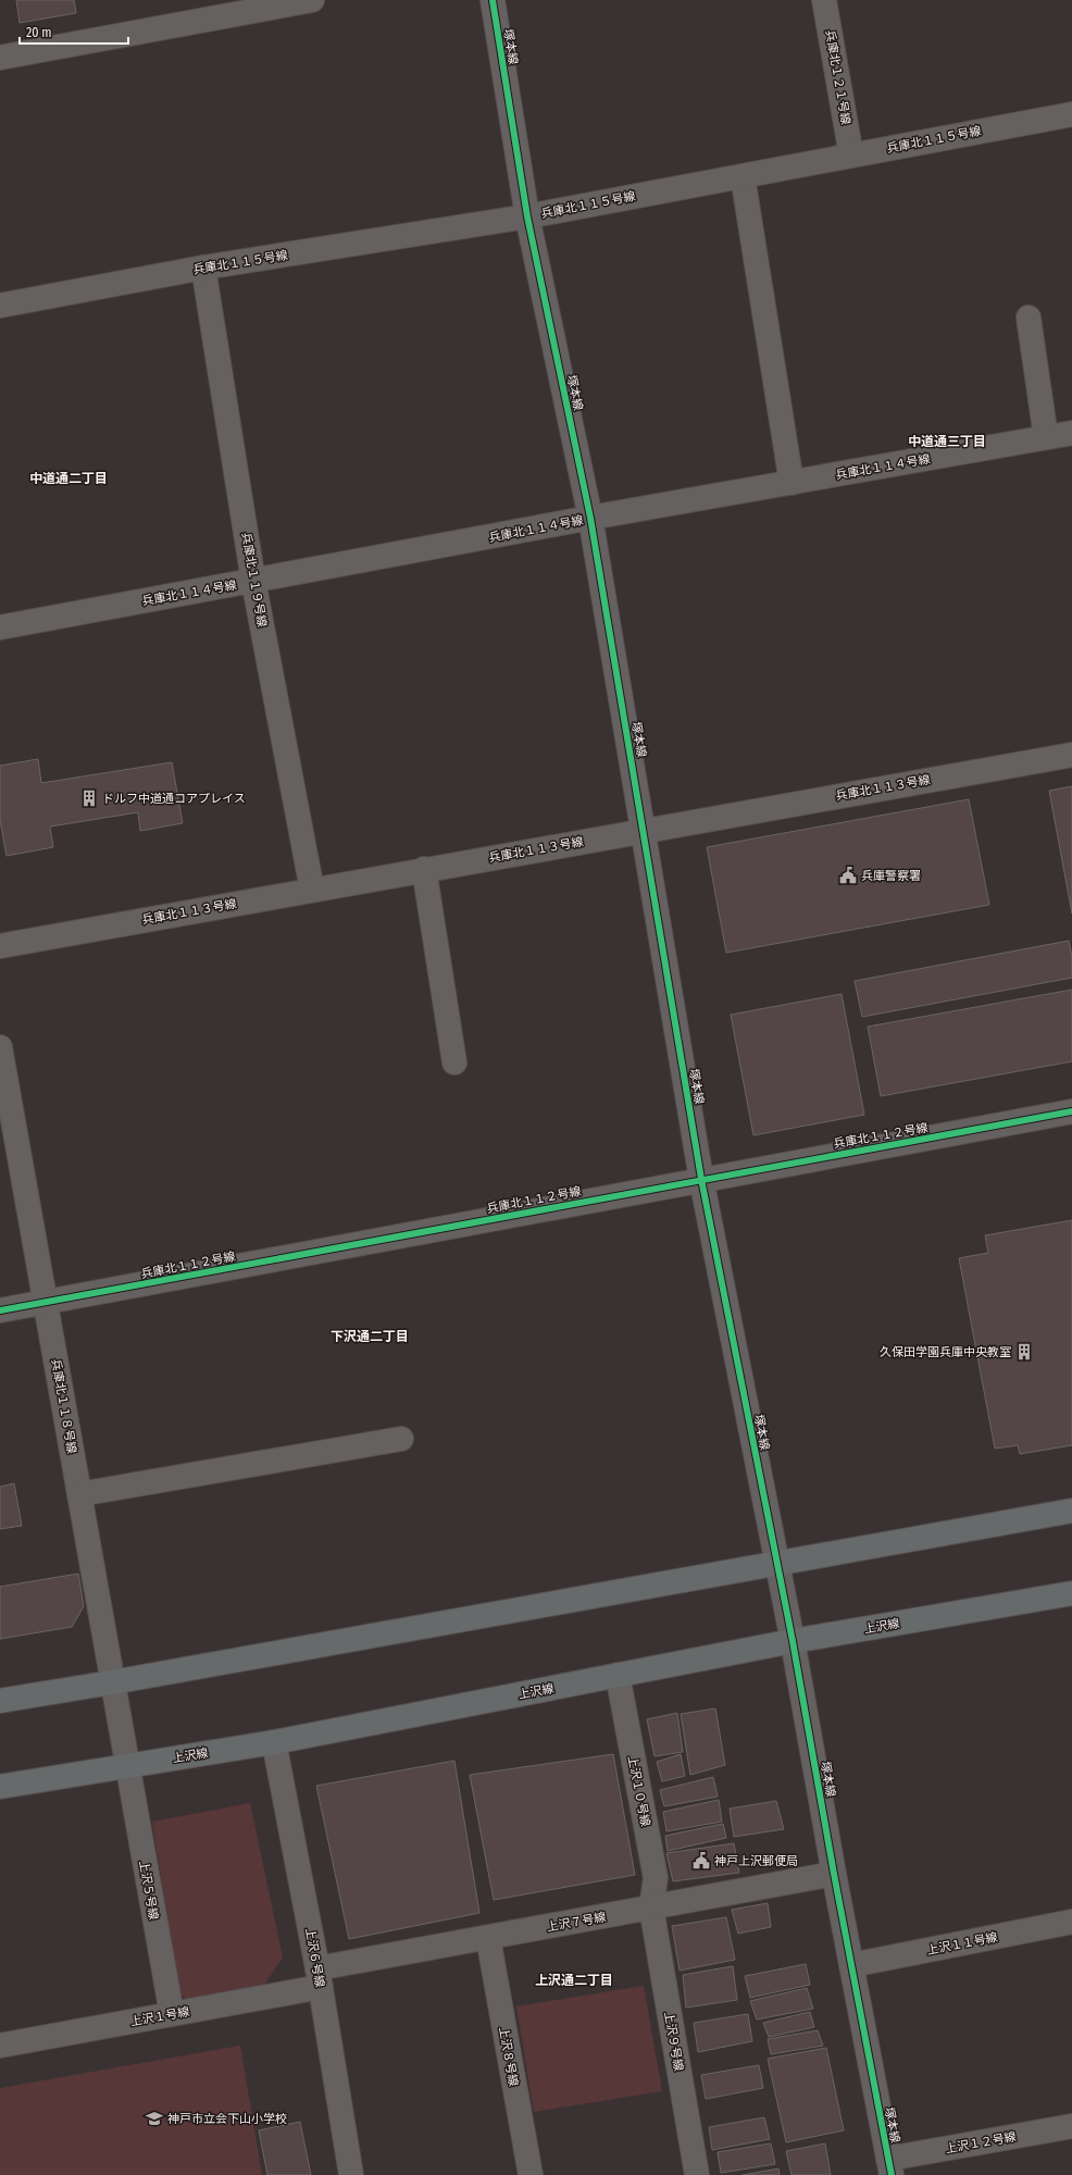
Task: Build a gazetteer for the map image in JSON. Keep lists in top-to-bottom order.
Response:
{
  "streets": {
    "main road": ["上沢線"],
    "street": [
      "塚本線",
      "兵庫北１２１号線",
      "兵庫北１１５号線",
      "兵庫北１１４号線",
      "兵庫北１１９号線",
      "兵庫北１１３号線",
      "兵庫北１１２号線",
      "兵庫北１１８号線",
      "上沢１０号線",
      "上沢５号線",
      "上沢７号線",
      "上沢１１号線",
      "上沢６号線",
      "上沢１号線",
      "上沢９号線",
      "上沢８号線",
      "上沢１２号線"
    ]
  },
  "crossings": [
    ["塚本線", "兵庫北１１５号線"],
    ["塚本線", "兵庫北１１４号線"],
    ["塚本線", "兵庫北１１３号線"],
    ["塚本線", "兵庫北１１２号線"],
    ["塚本線", "上沢線"],
    ["塚本線", "上沢７号線"],
    ["塚本線", "上沢１１号線"],
    ["塚本線", "上沢１２号線"],
    ["兵庫北１２１号線", "兵庫北１１５号線"],
    ["兵庫北１１５号線", "兵庫北１１９号線"],
    ["兵庫北１１４号線", "兵庫北１１９号線"],
    ["兵庫北１１９号線", "兵庫北１１３号線"],
    ["兵庫北１１２号線", "兵庫北１１８号線"],
    ["兵庫北１１８号線", "上沢線"],
    ["兵庫北１１８号線", "上沢５号線"],
    ["上沢線", "上沢１０号線"],
    ["上沢線", "上沢５号線"],
    ["上沢線", "上沢６号線"],
    ["上沢１０号線", "上沢７号線"],
    ["上沢１０号線", "上沢９号線"],
    ["上沢５号線", "上沢１号線"],
    ["上沢７号線", "上沢６号線"],
    ["上沢７号線", "上沢１号線"],
    ["上沢７号線", "上沢９号線"],
    ["上沢７号線", "上沢８号線"],
    ["上沢６号線", "上沢１号線"]
  ],
  "districts": [
    "中道通三丁目",
    "中道通二丁目",
    "下沢通二丁目",
    "上沢通二丁目"
  ],
  "places": {
    "building": ["ドルフ中道通コアプレイス", "久保田学園兵庫中央教室"],
    "public building": ["兵庫警察署", "神戸上沢郵便局"],
    "school or university": ["神戸市立会下山小学校"]
  },
  "scale_bar": "20 m"
}
